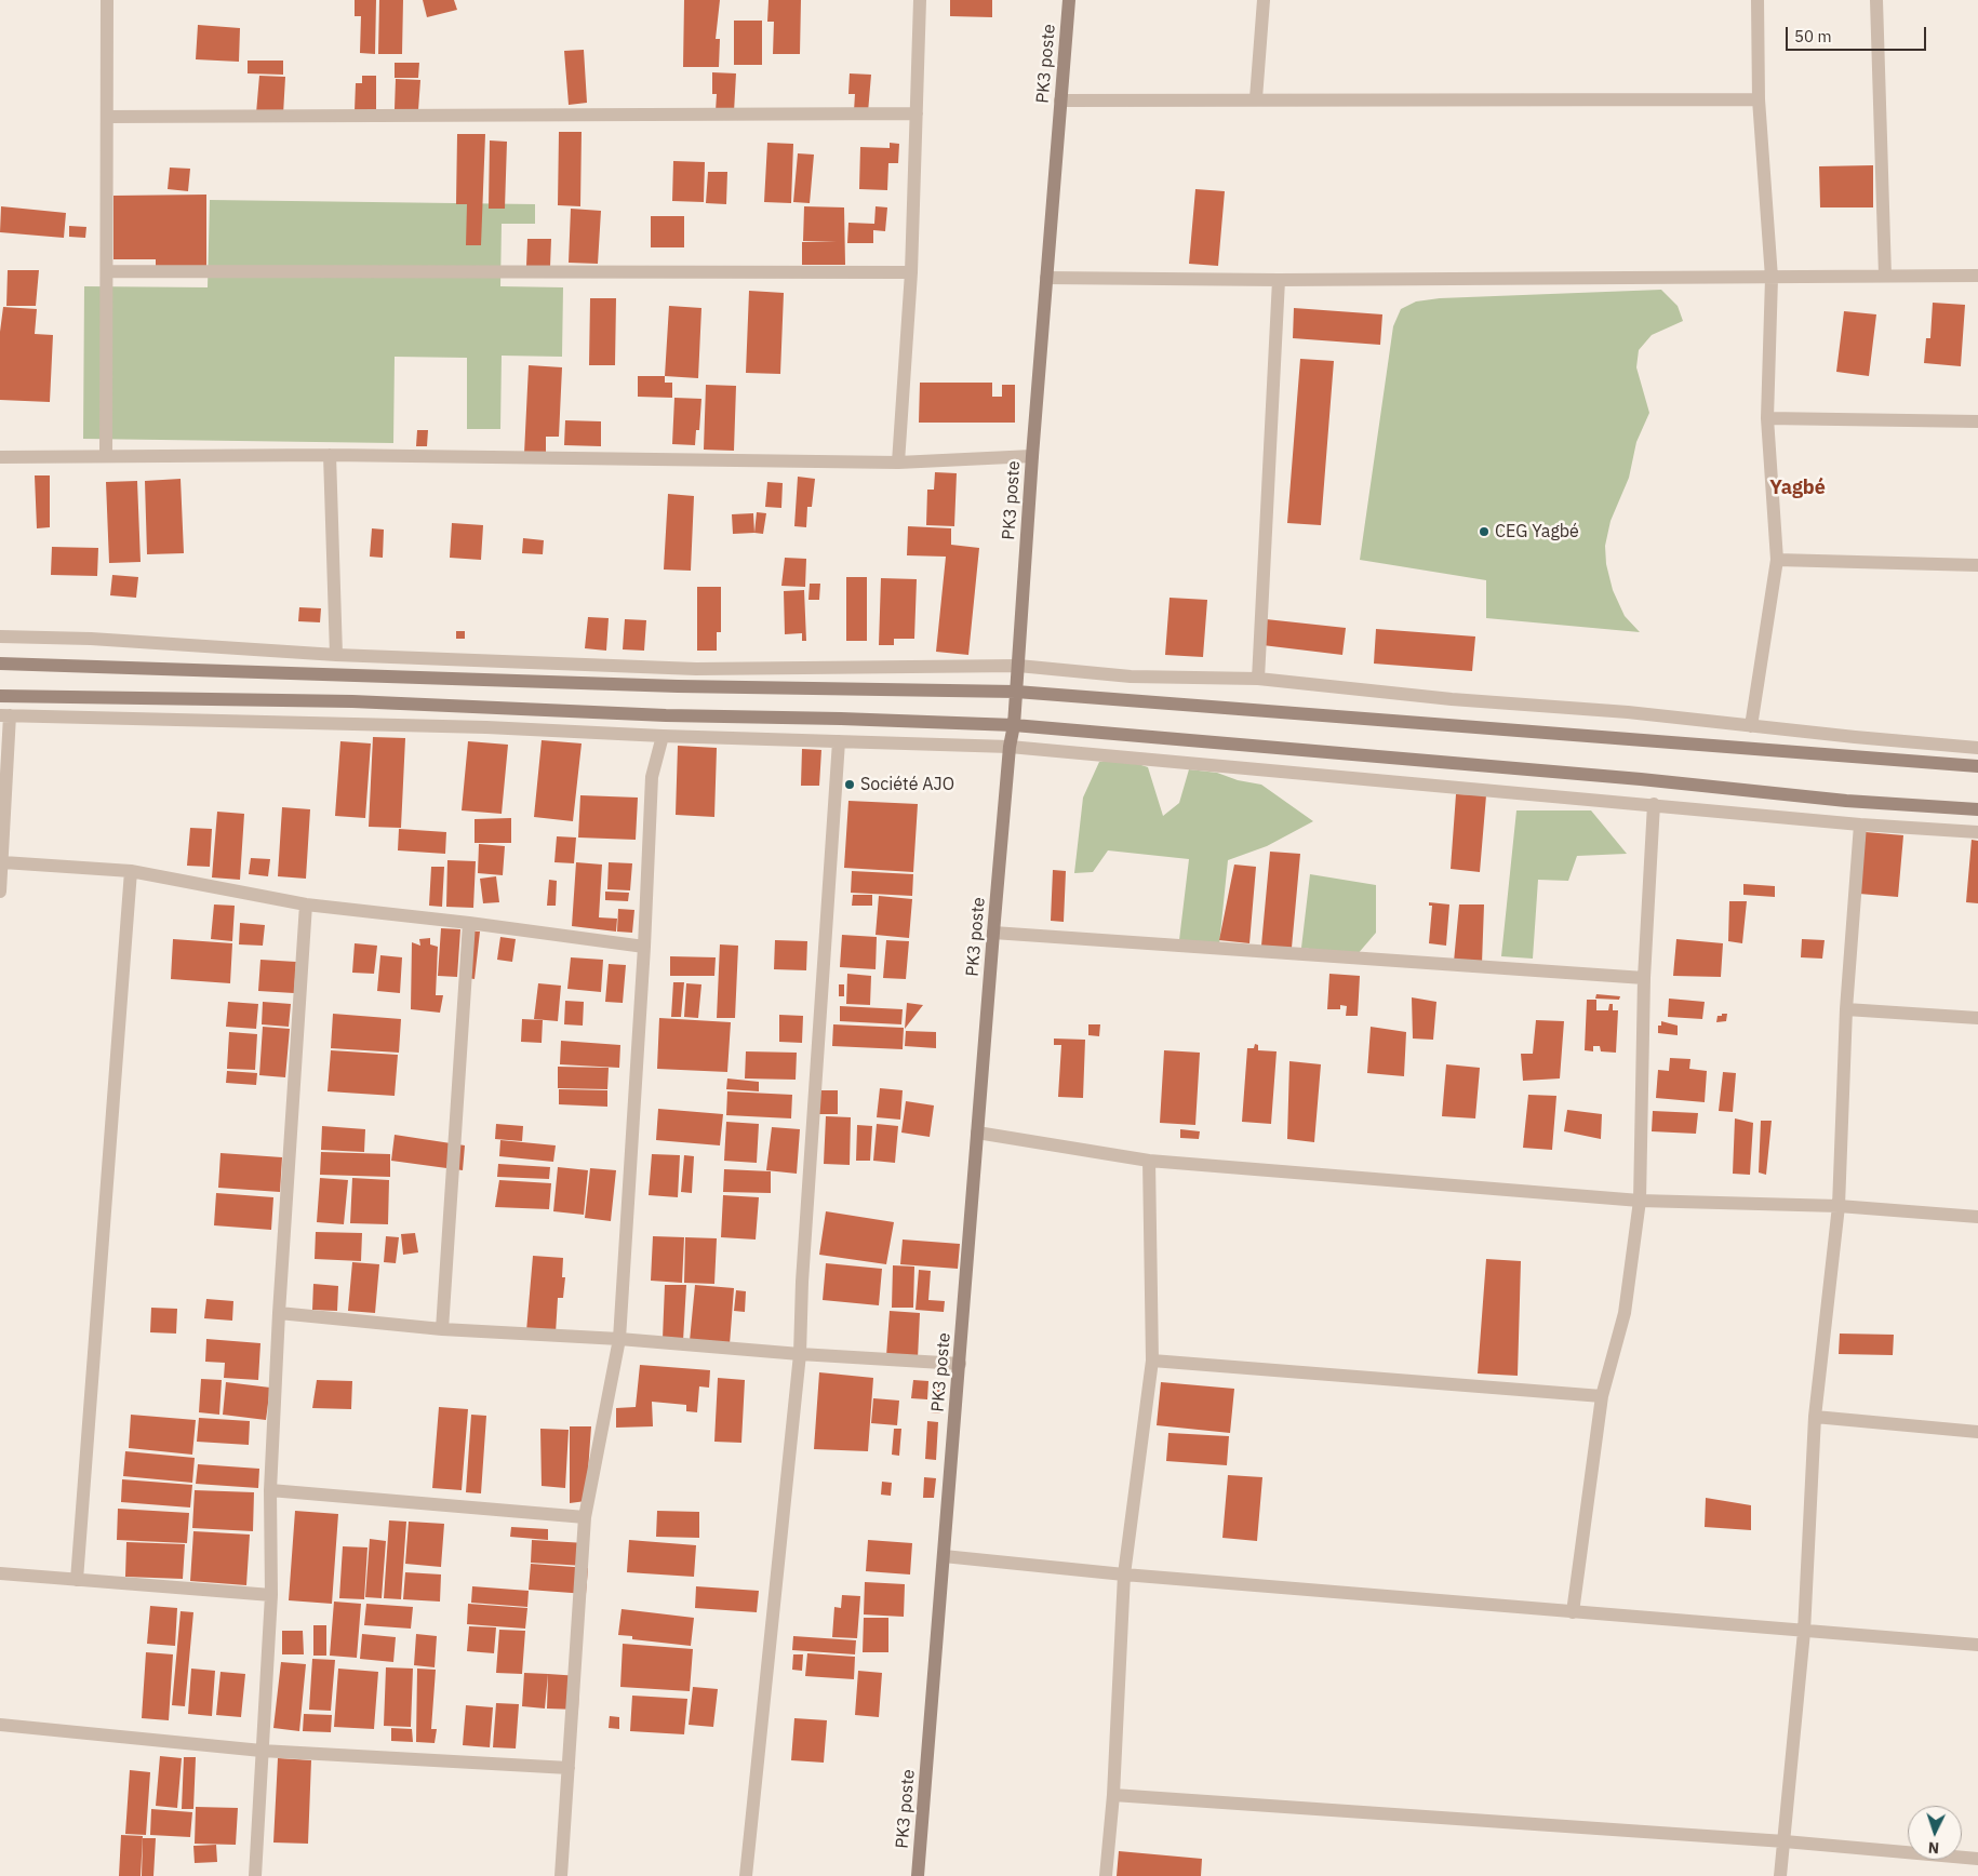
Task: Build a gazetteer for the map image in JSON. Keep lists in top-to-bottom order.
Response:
{
  "streets": {
    "street": ["PK3 poste"]
  },
  "districts": ["Yagbé"],
  "places": ["CEG Yagbé", "Société AJO"],
  "scale_bar": "50 m",
  "north": "bottom"
}
